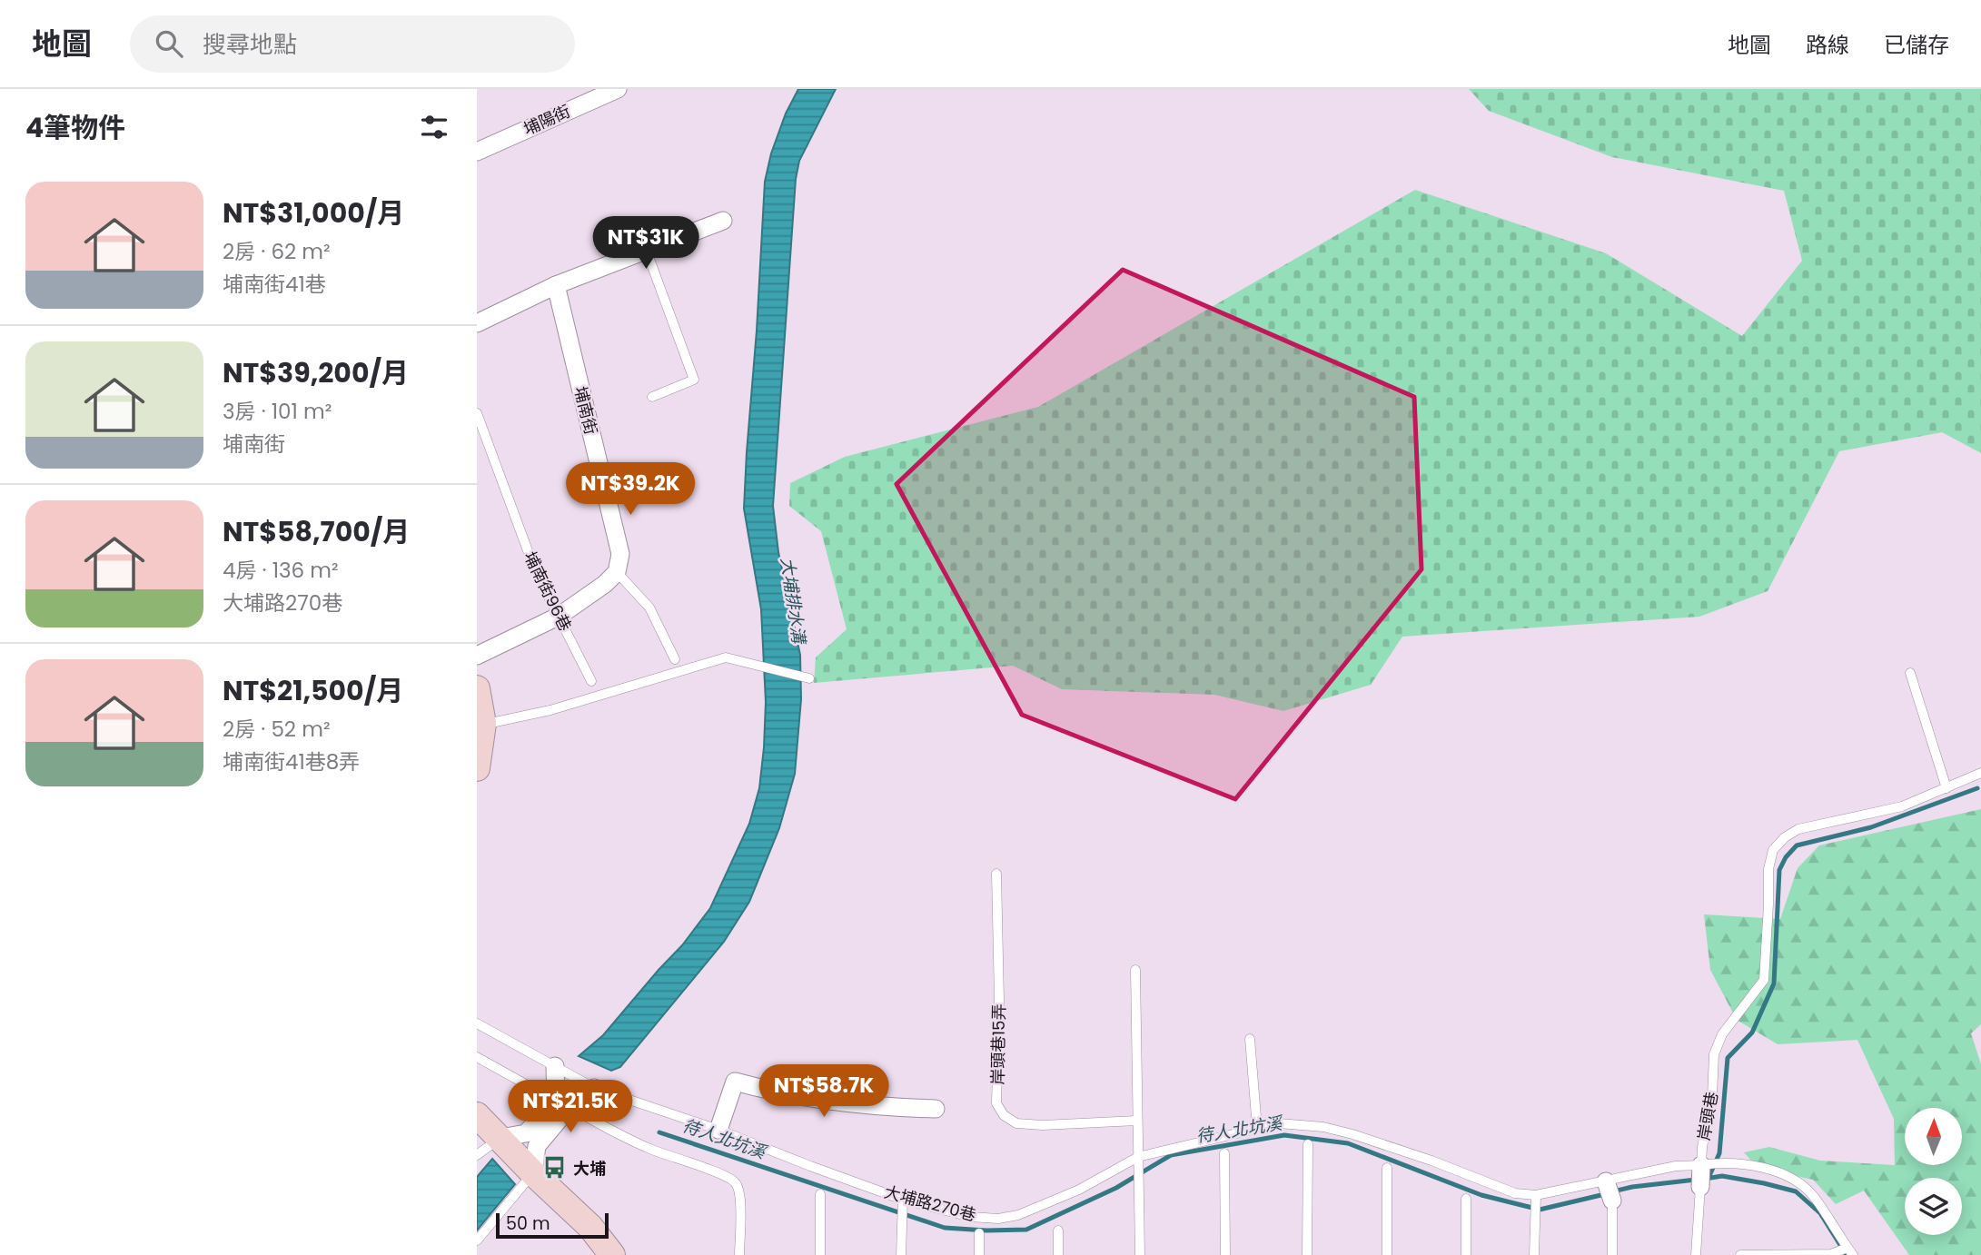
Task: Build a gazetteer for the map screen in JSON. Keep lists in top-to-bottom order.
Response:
{
  "streets": {
    "street": ["埔陽街", "埔南街"],
    "lane": [
      "埔南街96巷",
      "岸頭巷15弄",
      "岸頭巷",
      "大埔路270巷"
    ]
  },
  "water": ["大埔排水溝", "待人北坑溪"],
  "places": {
    "bus stop": ["大埔"]
  },
  "scale_bar": "50 m",
  "north": "top",
  "page": {
    "header": "地圖",
    "search": "搜尋地點",
    "nav": ["地圖", "路線", "已儲存"],
    "heading": "4筆物件",
    "list": [
      {
        "name": "NT$31,000/月",
        "note": "2房 · 62 m² · 埔南街41巷"
      },
      {
        "name": "NT$39,200/月",
        "note": "3房 · 101 m² · 埔南街"
      },
      {
        "name": "NT$58,700/月",
        "note": "4房 · 136 m² · 大埔路270巷"
      },
      {
        "name": "NT$21,500/月",
        "note": "2房 · 52 m² · 埔南街41巷8弄"
      }
    ],
    "price": [
      "NT$31K",
      "NT$39.2K",
      "NT$58.7K",
      "NT$21.5K"
    ],
    "scale": "50 m"
  }
}
